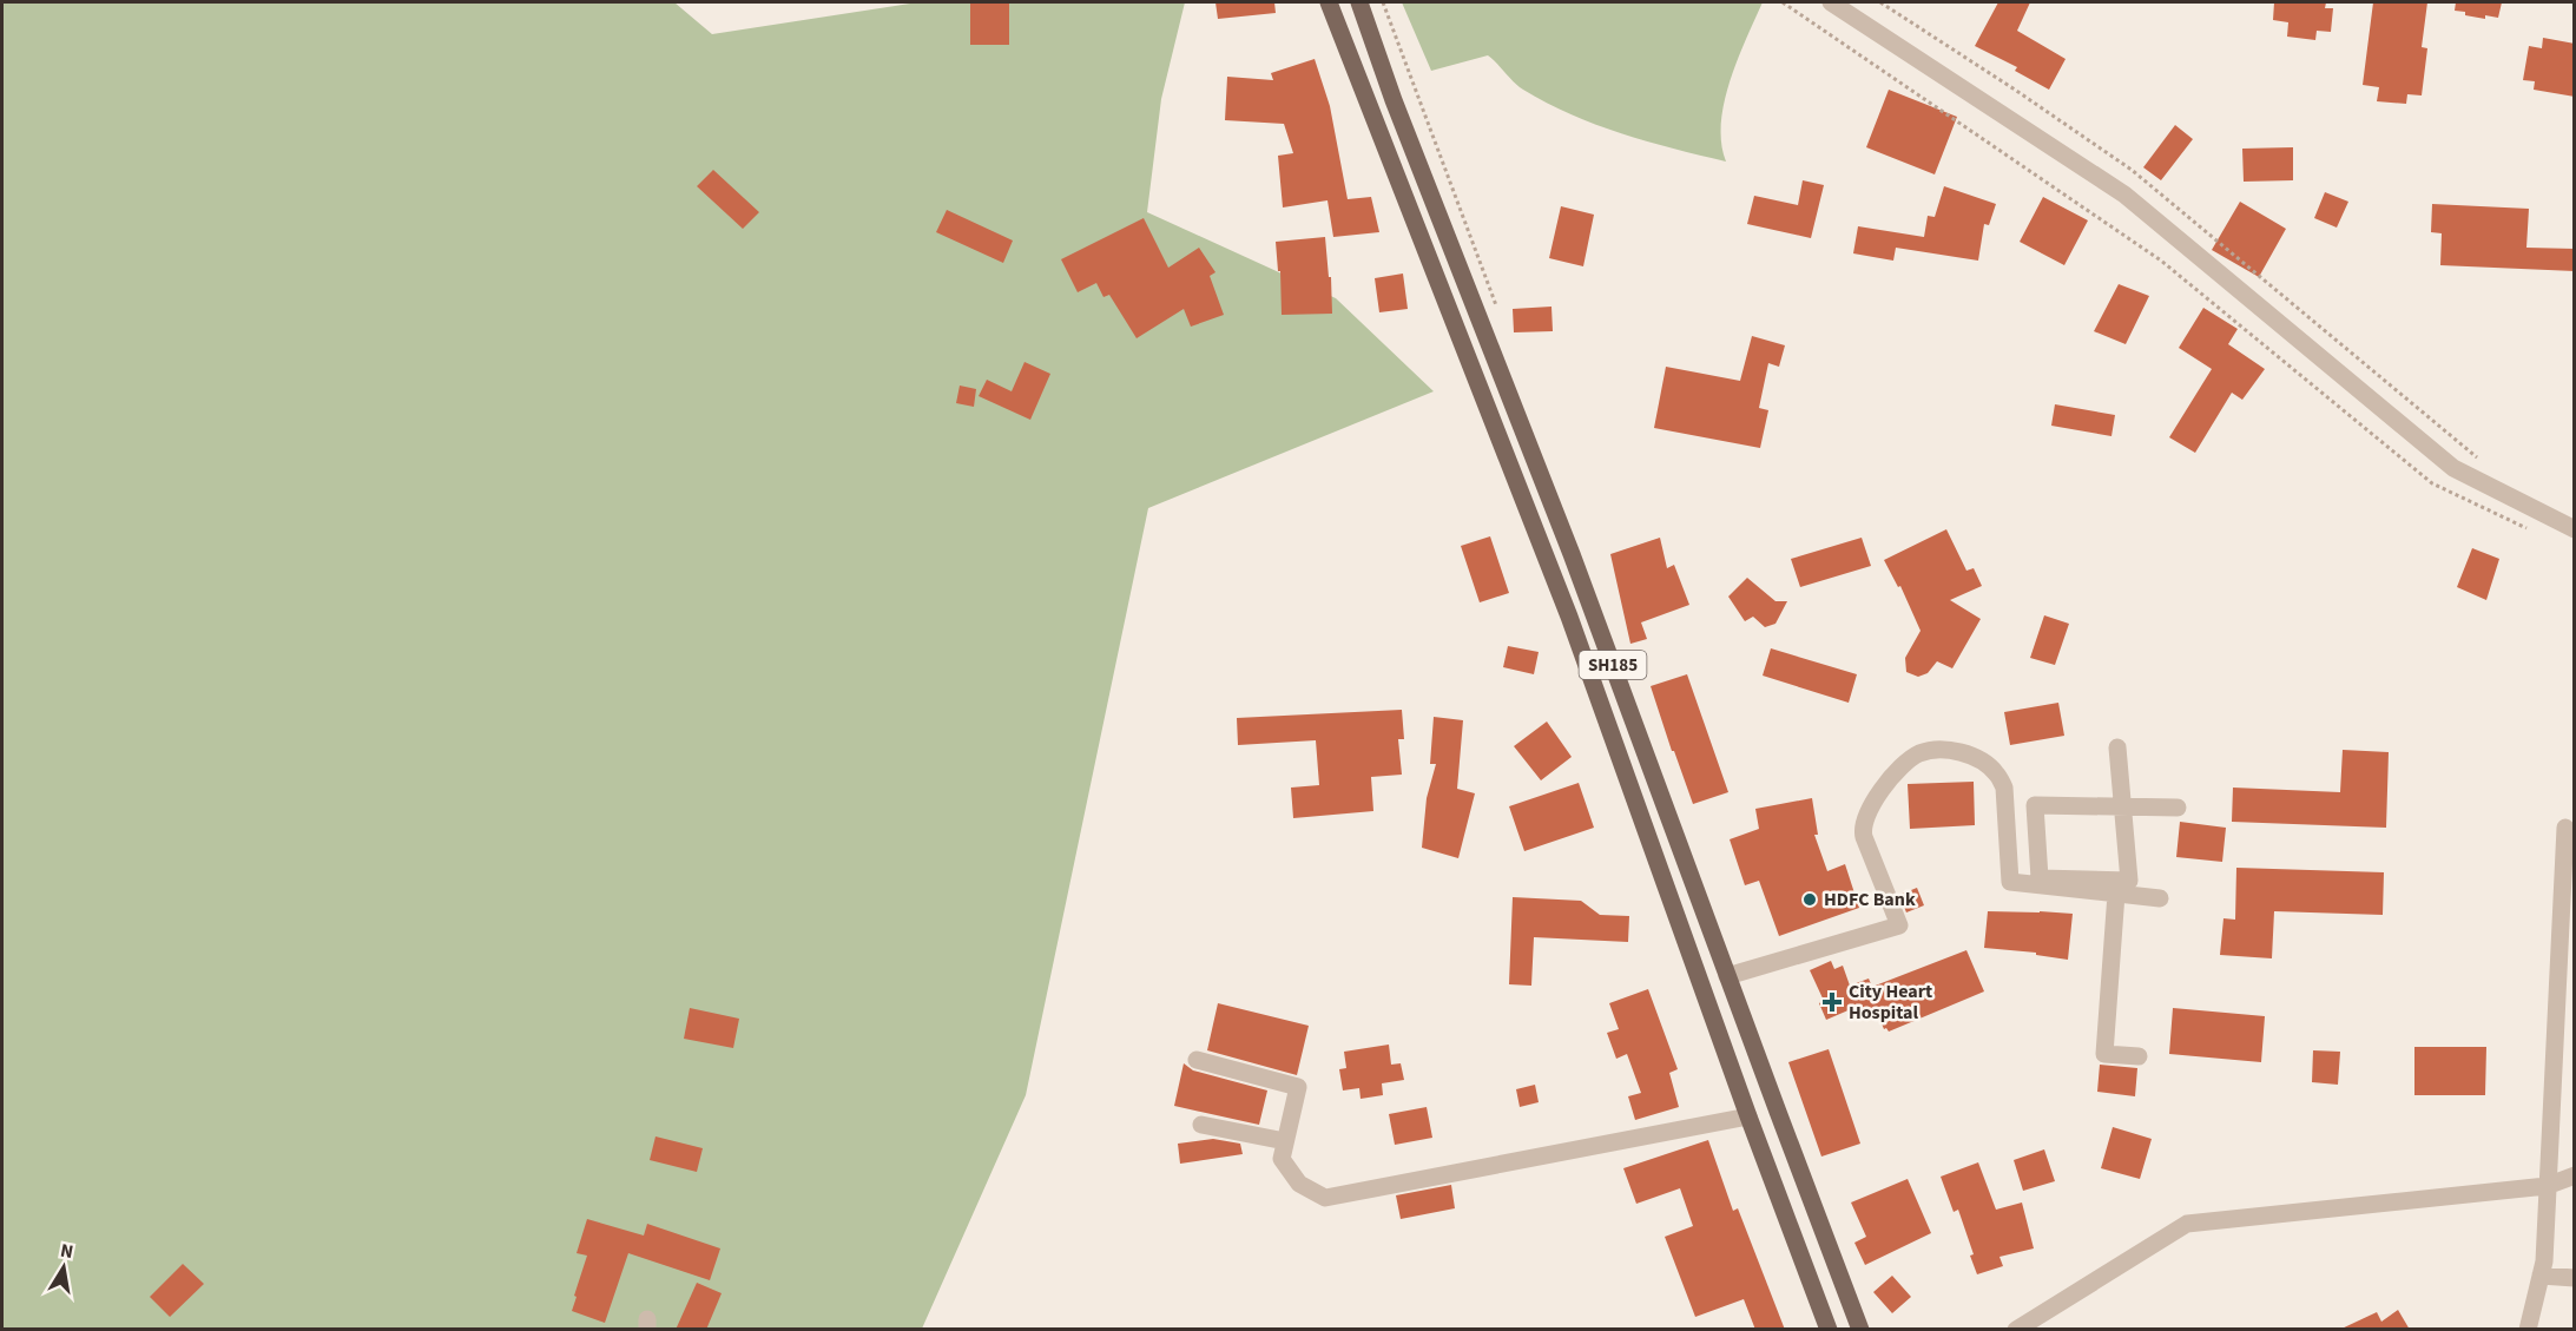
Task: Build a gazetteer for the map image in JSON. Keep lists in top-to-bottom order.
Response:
{
  "streets": {
    "main road": ["SH185"]
  },
  "places": {
    "other": ["HDFC Bank"],
    "health": ["City Heart Hospital"]
  },
  "north": "top"
}
